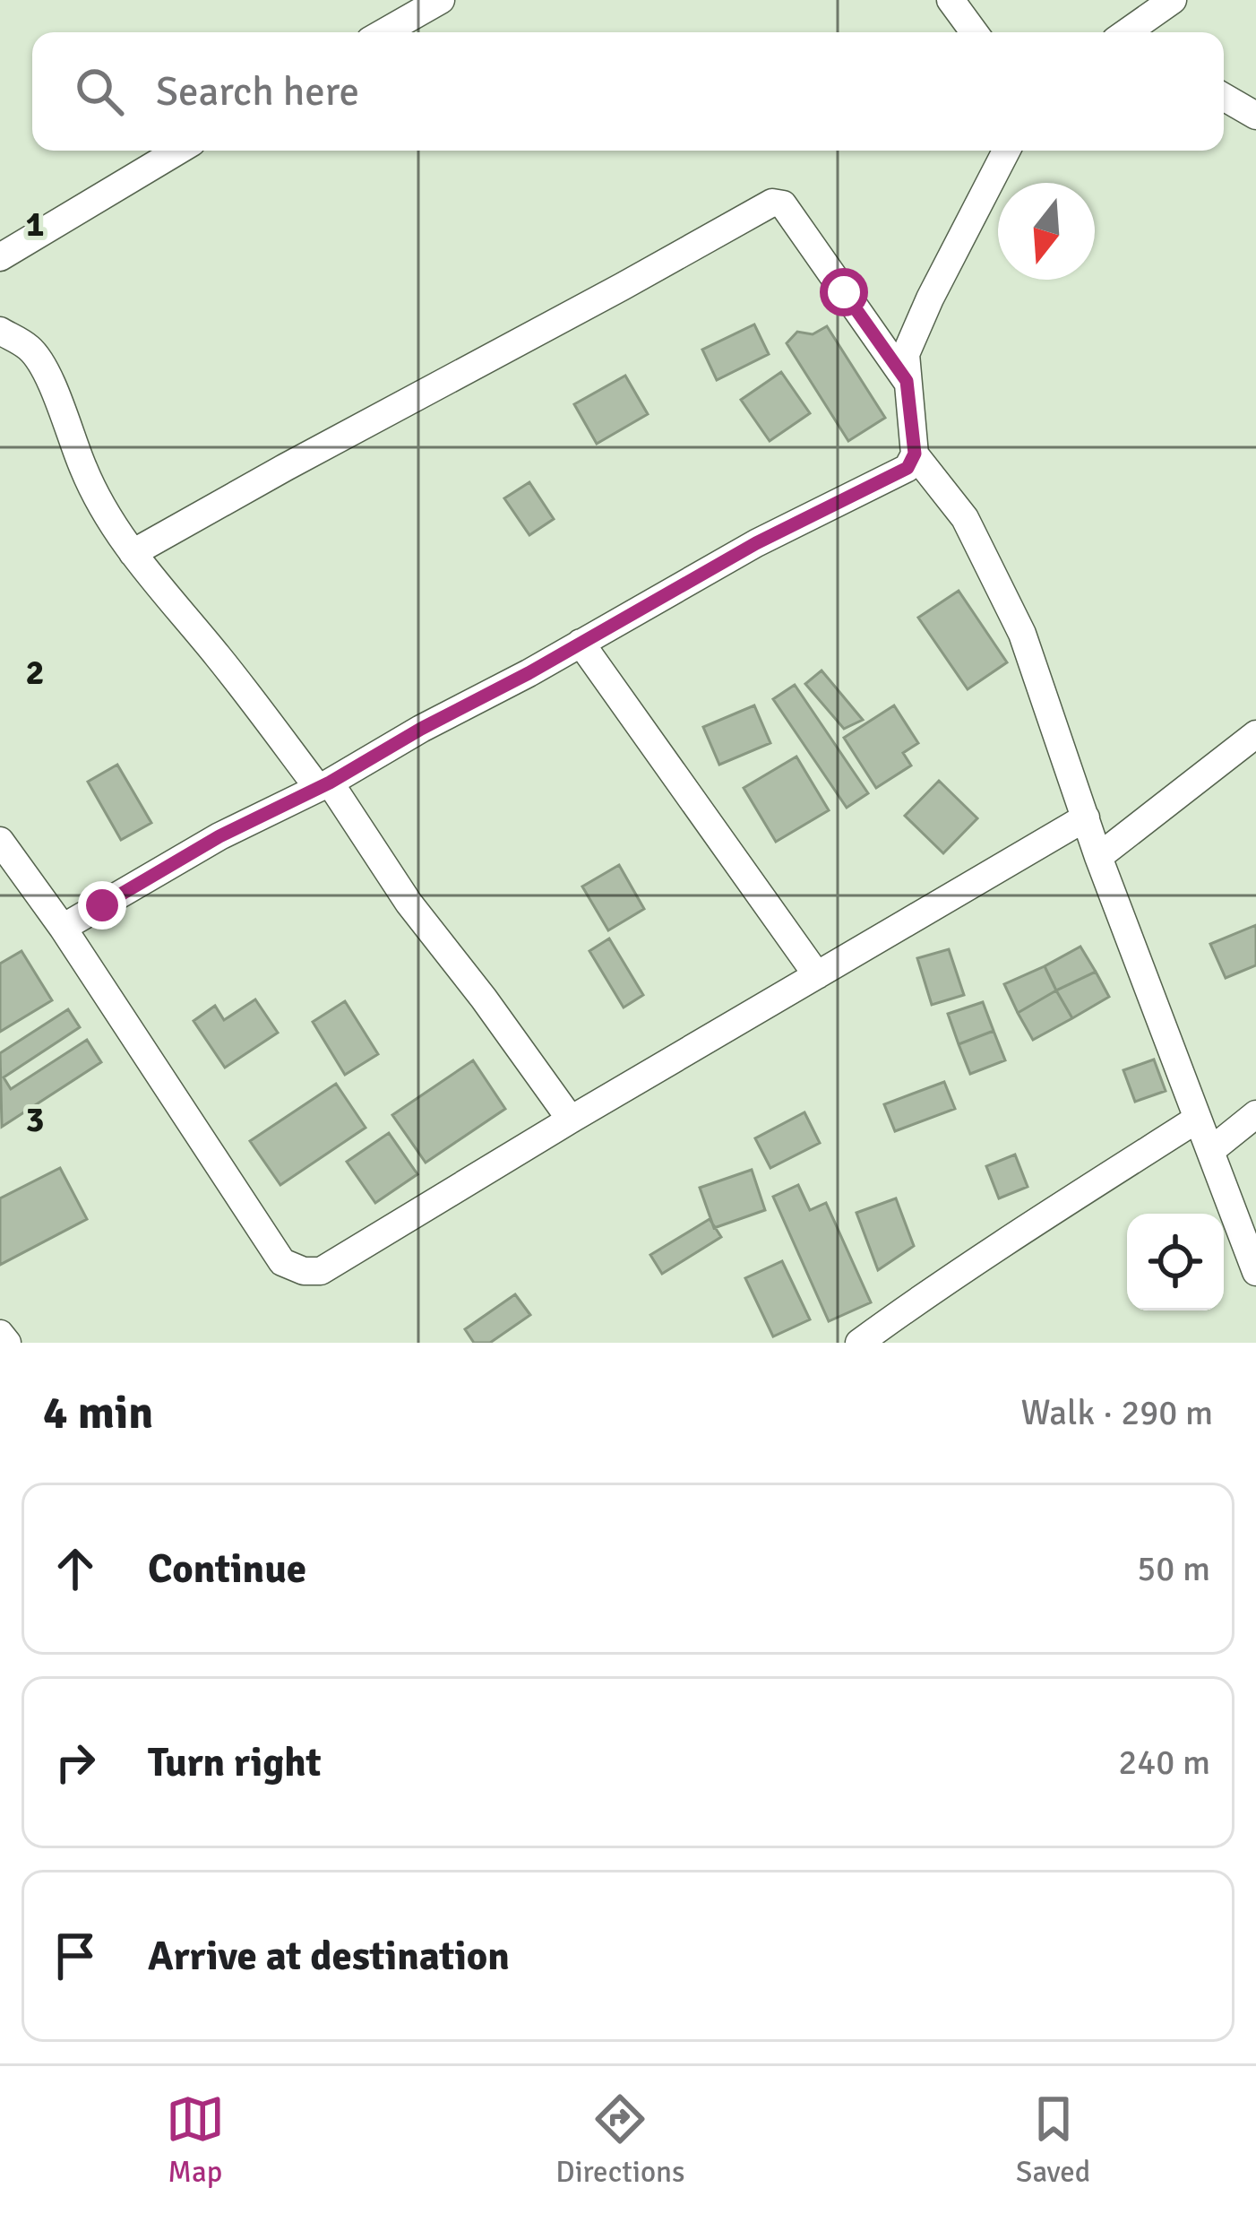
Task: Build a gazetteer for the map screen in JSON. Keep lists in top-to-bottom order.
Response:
{
  "north": "bottom",
  "page": {
    "search": "Search here",
    "heading": ["4 min", "Walk · 290 m"],
    "list": [
      ["Continue", "50 m"],
      ["Turn right", "240 m"],
      "Arrive at destination"
    ],
    "nav": ["Map", "Directions", "Saved"]
  },
  "grid": {
    "rows": ["1", "2", "3"]
  }
}
